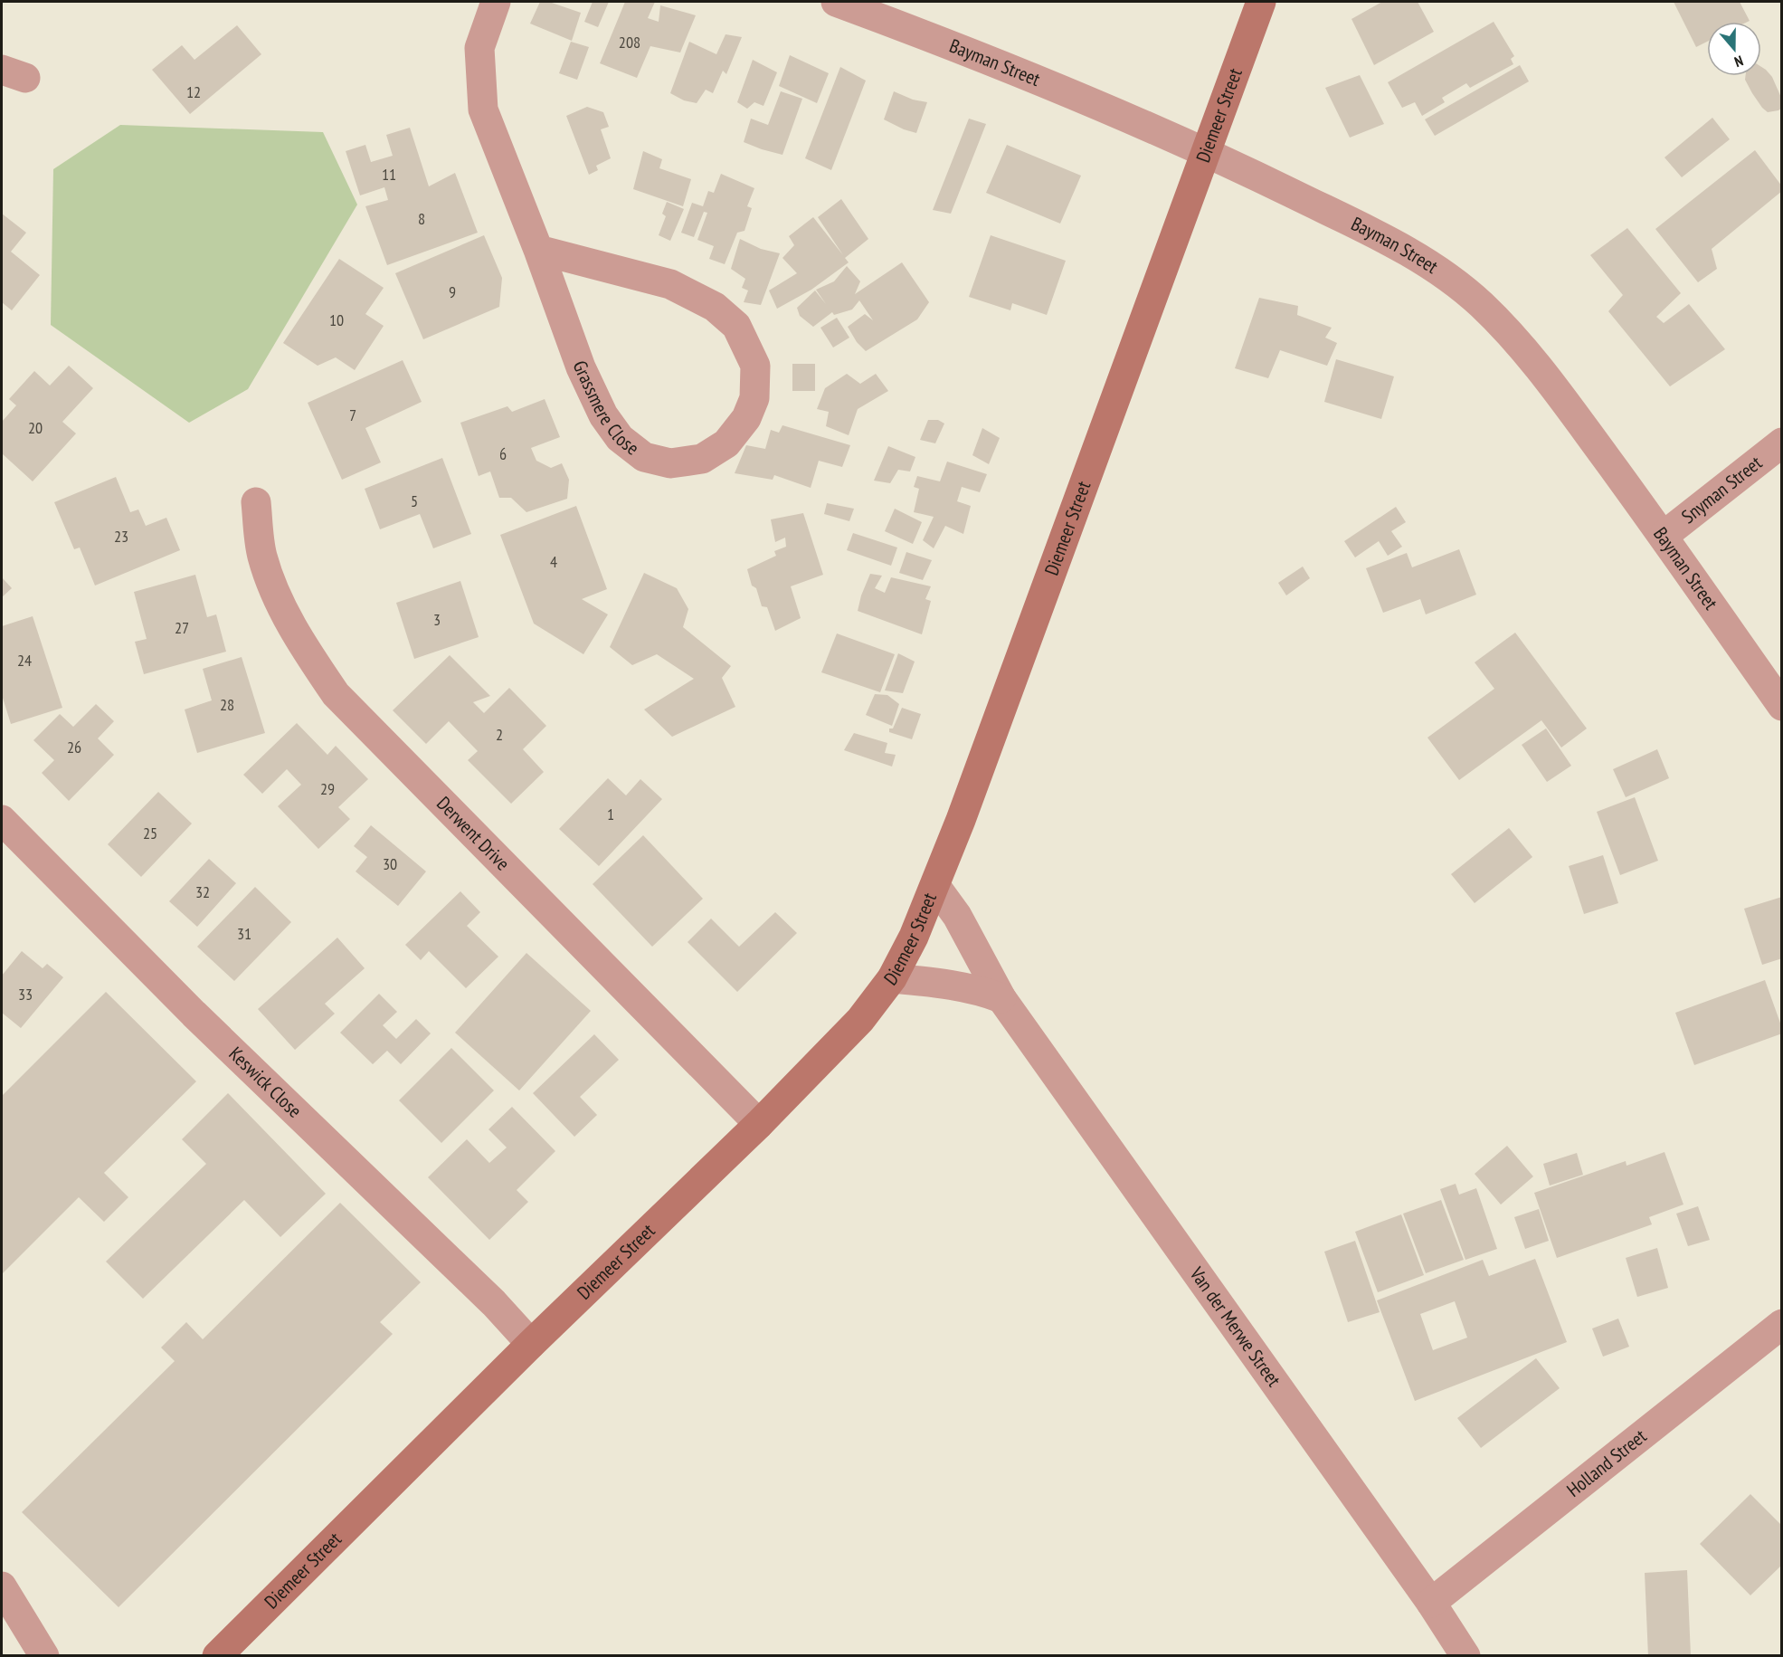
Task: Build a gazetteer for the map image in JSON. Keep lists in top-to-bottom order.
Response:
{
  "streets": {
    "street": [
      "Bayman Street",
      "Diemeer Street",
      "Grassmere Close",
      "Snyman Street",
      "Derwent Drive",
      "Keswick Close",
      "Van der Merwe Street",
      "Holland Street"
    ]
  },
  "crossings": [
    ["Bayman Street", "Diemeer Street"],
    ["Bayman Street", "Snyman Street"],
    ["Diemeer Street", "Derwent Drive"],
    ["Diemeer Street", "Keswick Close"],
    ["Diemeer Street", "Van der Merwe Street"],
    ["Van der Merwe Street", "Holland Street"]
  ],
  "house_numbers": [
    "208",
    "12",
    "11",
    "8",
    "9",
    "10",
    "7",
    "20",
    "6",
    "5",
    "23",
    "4",
    "3",
    "27",
    "24",
    "28",
    "2",
    "26",
    "29",
    "1",
    "25",
    "30",
    "32",
    "31",
    "33"
  ],
  "north": "bottom"
}
